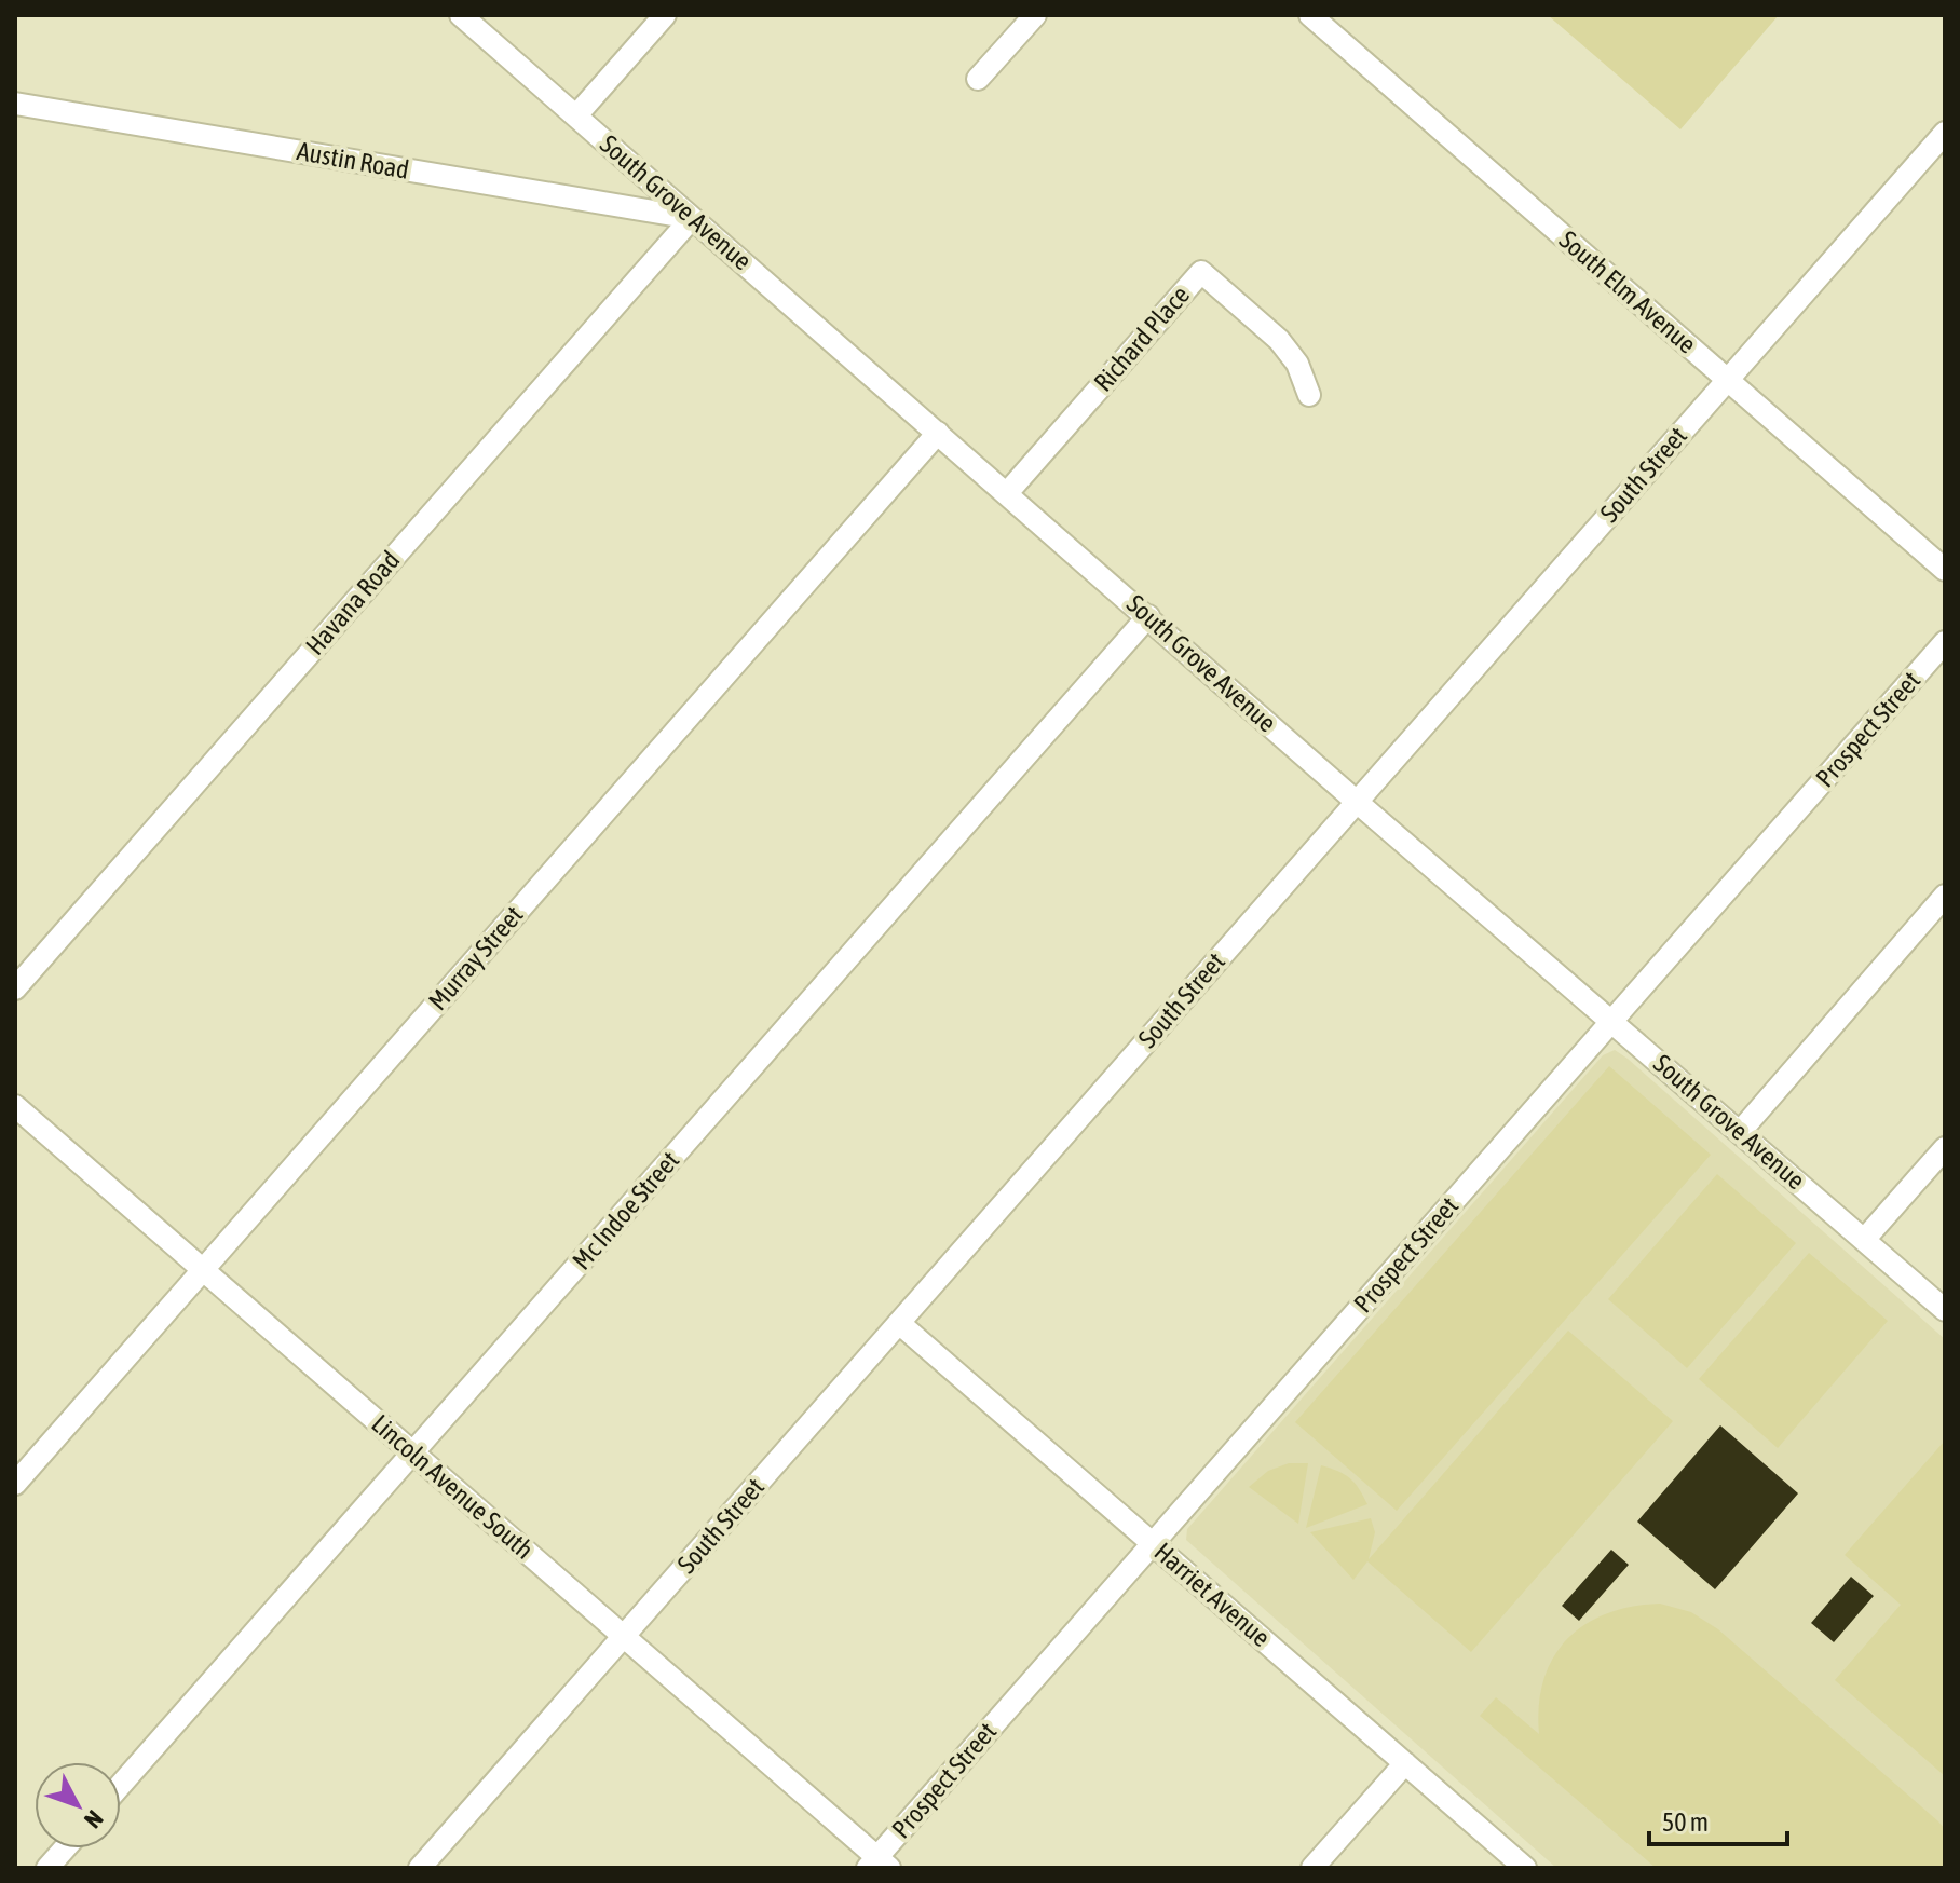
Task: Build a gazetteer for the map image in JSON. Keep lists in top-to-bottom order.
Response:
{
  "streets": {
    "street": [
      "Austin Road",
      "South Grove Avenue",
      "South Elm Avenue",
      "Richard Place",
      "South Street",
      "Havana Road",
      "Prospect Street",
      "Murray Street",
      "Mc Indoe Street",
      "Lincoln Avenue South",
      "Harriet Avenue"
    ]
  },
  "crossings": [
    ["Austin Road", "South Grove Avenue"],
    ["Austin Road", "Havana Road"],
    ["South Grove Avenue", "Richard Place"],
    ["South Grove Avenue", "South Street"],
    ["South Grove Avenue", "Havana Road"],
    ["South Grove Avenue", "Prospect Street"],
    ["South Grove Avenue", "Murray Street"],
    ["South Grove Avenue", "Mc Indoe Street"],
    ["South Elm Avenue", "South Street"],
    ["South Street", "Lincoln Avenue South"],
    ["South Street", "Harriet Avenue"],
    ["Prospect Street", "Lincoln Avenue South"],
    ["Prospect Street", "Harriet Avenue"],
    ["Murray Street", "Lincoln Avenue South"],
    ["Mc Indoe Street", "Lincoln Avenue South"]
  ],
  "scale_bar": "50 m",
  "north": "bottom right"
}
